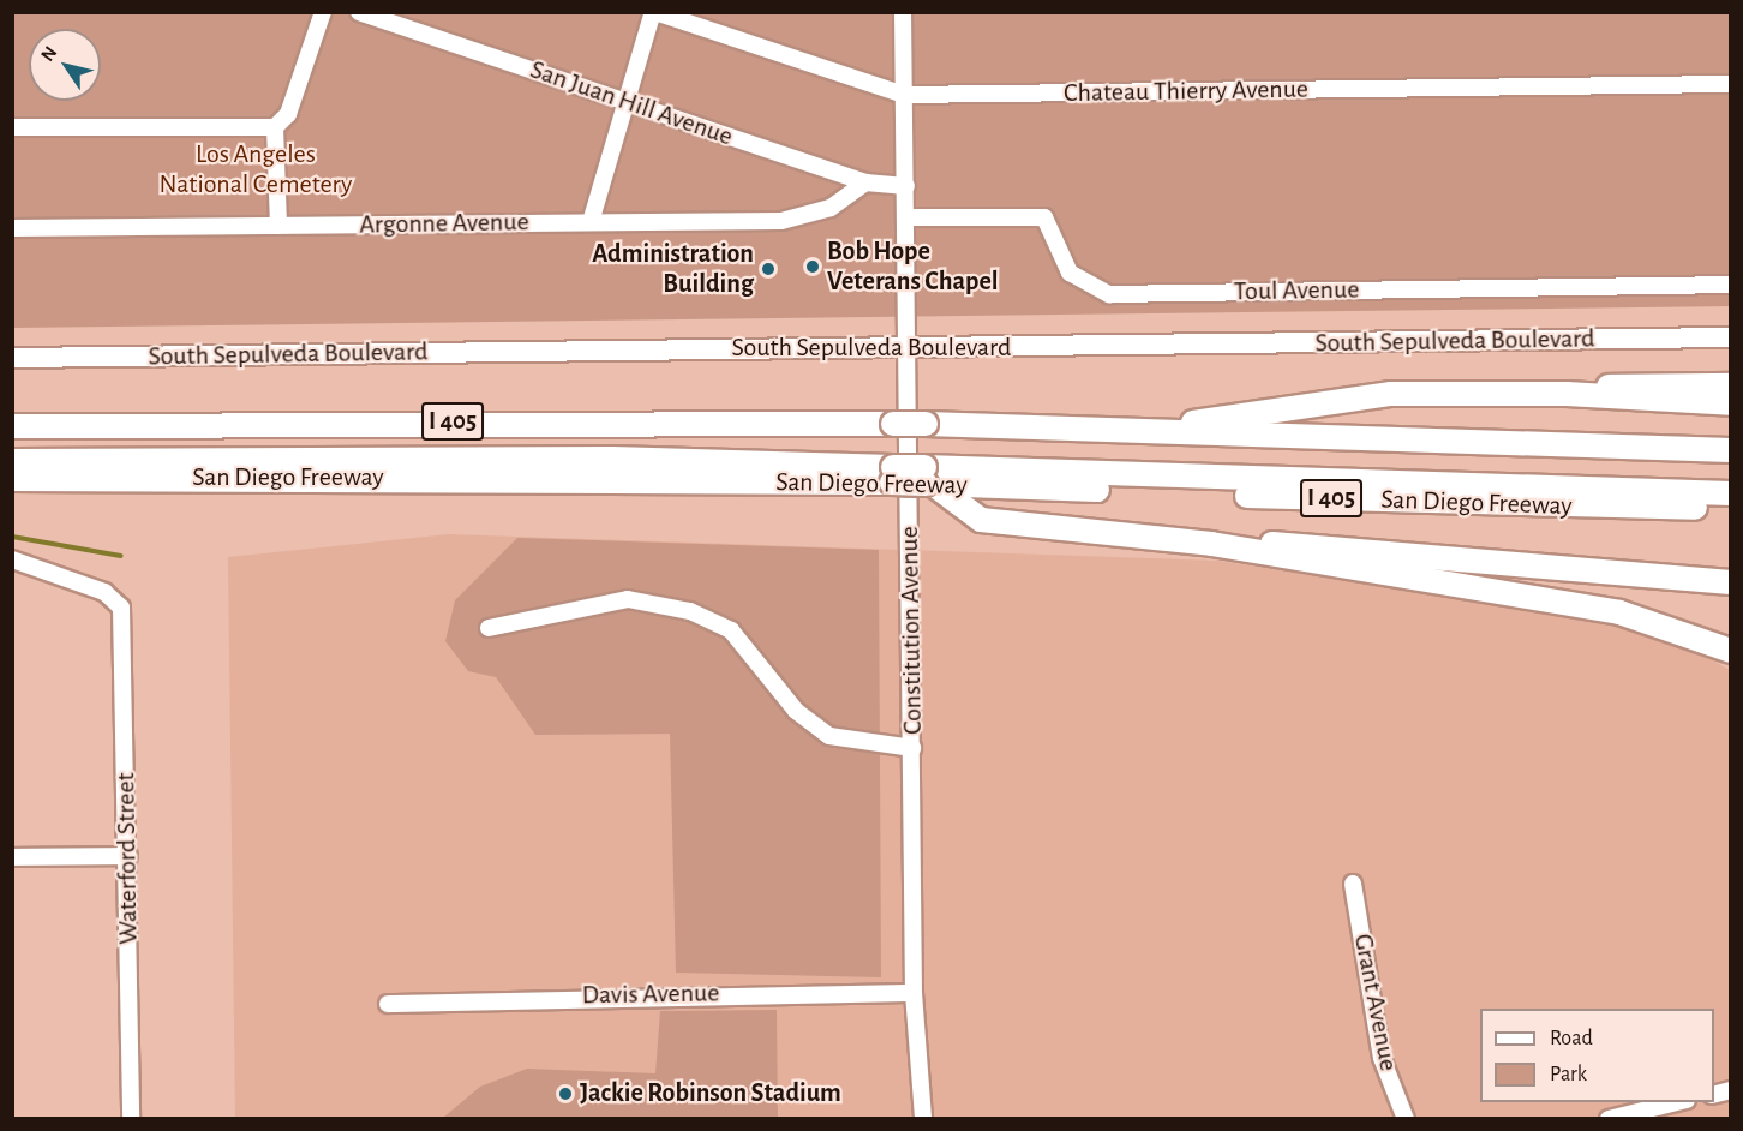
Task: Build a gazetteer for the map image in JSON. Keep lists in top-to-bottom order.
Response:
{
  "streets": {
    "highway": ["I 405", "San Diego Freeway"],
    "main road": ["South Sepulveda Boulevard"],
    "street": [
      "Chateau Thierry Avenue",
      "San Juan Hill Avenue",
      "Argonne Avenue",
      "Toul Avenue",
      "Constitution Avenue",
      "Waterford Street",
      "Davis Avenue",
      "Grant Avenue"
    ]
  },
  "crossings": [
    ["Chateau Thierry Avenue", "Constitution Avenue"],
    ["San Juan Hill Avenue", "Argonne Avenue"],
    ["San Juan Hill Avenue", "Constitution Avenue"],
    ["Toul Avenue", "Constitution Avenue"],
    ["South Sepulveda Boulevard", "Constitution Avenue"],
    ["Constitution Avenue", "Davis Avenue"]
  ],
  "parks": ["Los Angeles National Cemetery"],
  "places": ["Bob Hope Veterans Chapel", "Administration Building", "Jackie Robinson Stadium"],
  "legend": ["Road", "Park"],
  "north": "top left"
}
